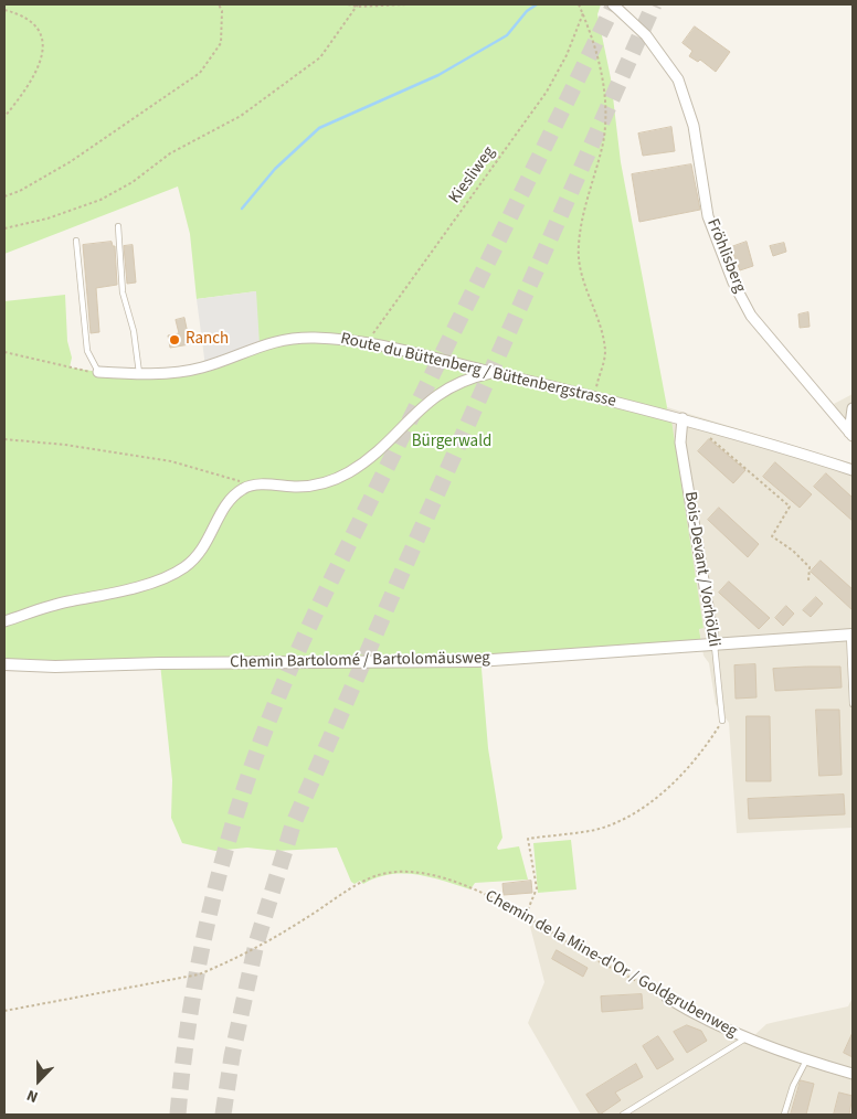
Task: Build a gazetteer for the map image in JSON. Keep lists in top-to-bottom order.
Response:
{
  "streets": {
    "street": [
      "Fröhlisberg",
      "Route du Büttenberg / Büttenbergstrasse",
      "Bois-Devant / Vorhölzli",
      "Chemin Bartolomé / Bartolomäusweg",
      "Chemin de la Mine-d'Or / Goldgrubenweg"
    ],
    "path": ["Kiesliweg"]
  },
  "crossings": [
    ["Kiesliweg", "Route du Büttenberg / Büttenbergstrasse"],
    ["Route du Büttenberg / Büttenbergstrasse", "Bois-Devant / Vorhölzli"],
    ["Bois-Devant / Vorhölzli", "Chemin Bartolomé / Bartolomäusweg"]
  ],
  "parks": ["Bürgerwald"],
  "places": ["Ranch"],
  "north": "bottom"
}
